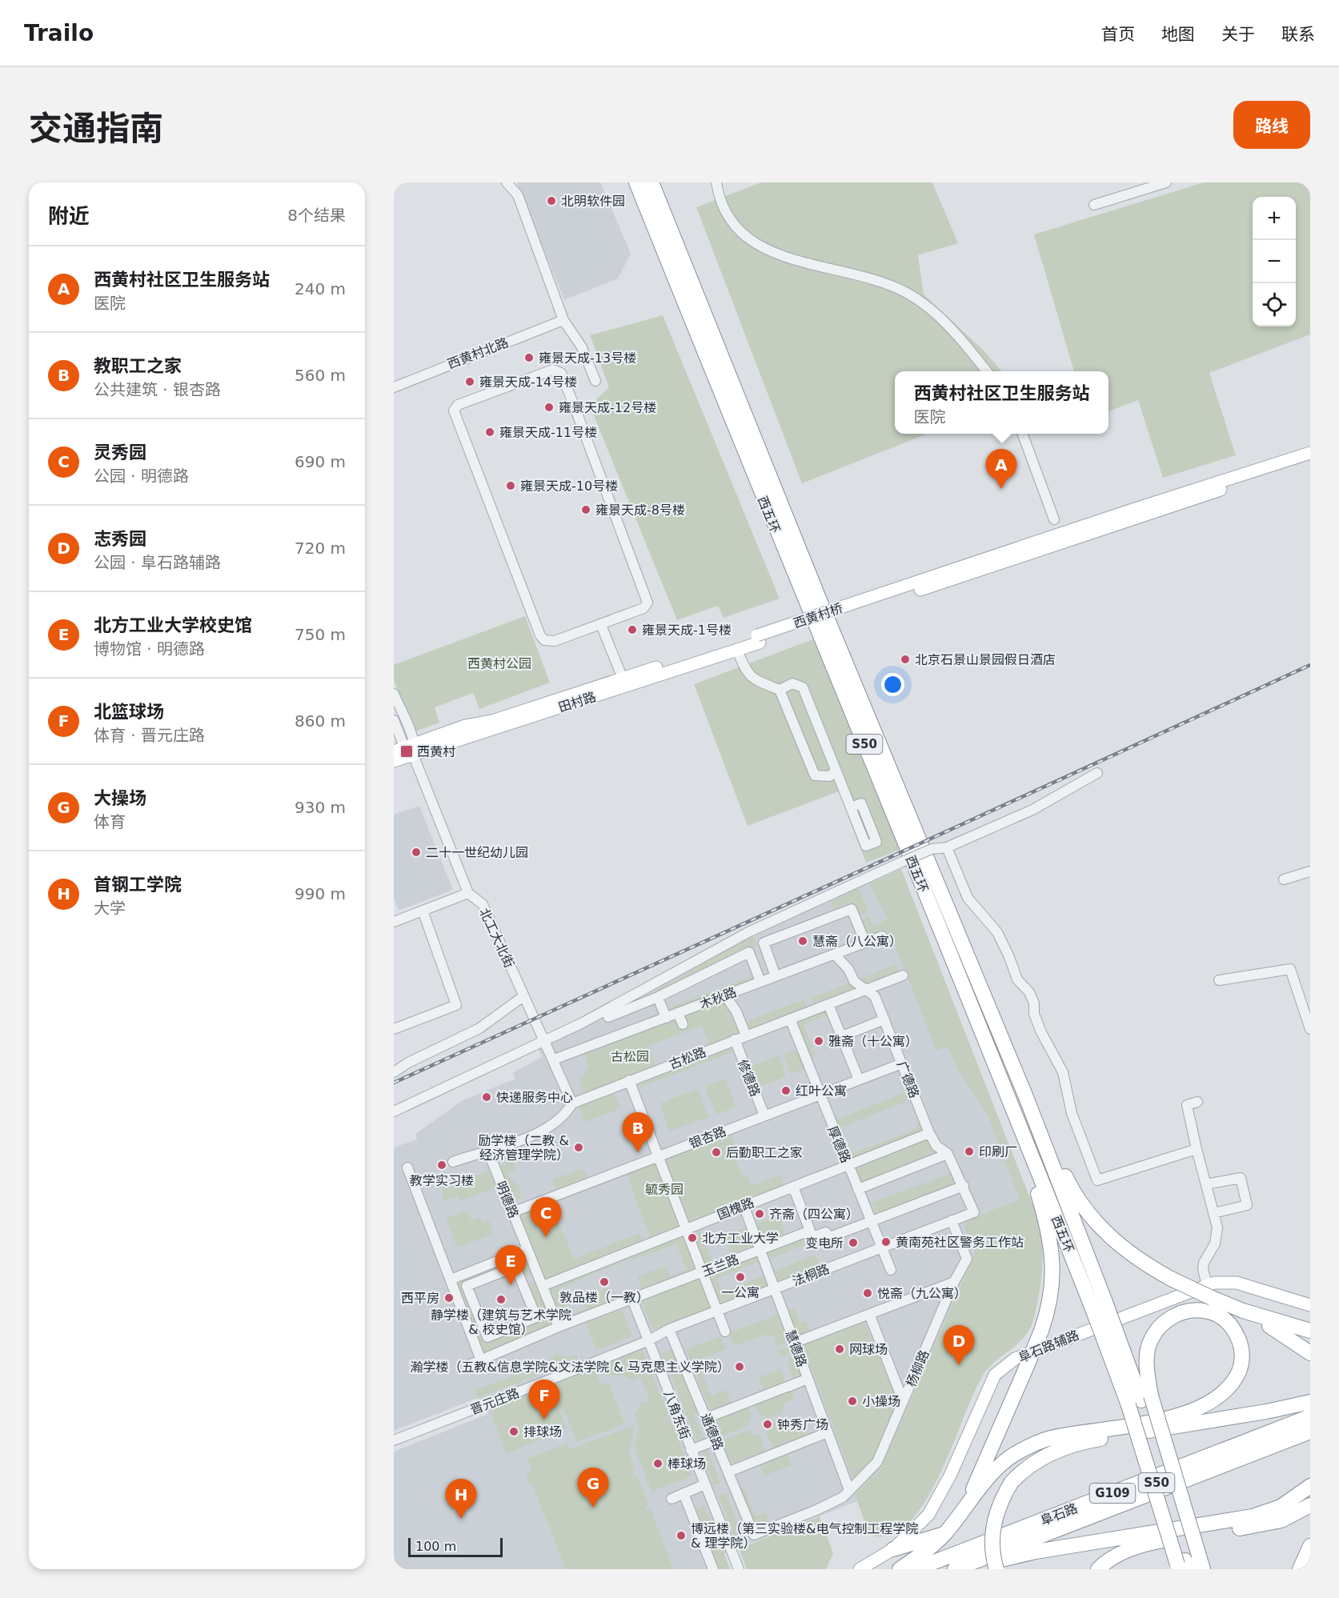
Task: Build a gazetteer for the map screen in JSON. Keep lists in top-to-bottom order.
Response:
{
  "streets": {
    "highway": [
      "西五环",
      "S50",
      "G109",
      "阜石路"
    ],
    "main road": ["西黄村桥", "田村路", "阜石路辅路"],
    "street": [
      "西黄村北路",
      "北工大北街",
      "木秋路",
      "古松路",
      "修德路",
      "广德路",
      "银杏路",
      "厚德路",
      "明德路",
      "国槐路",
      "玉兰路",
      "法桐路",
      "慧德路",
      "杨柳路",
      "晋元庄路",
      "八角东街",
      "通德路"
    ]
  },
  "crossings": [
    ["西黄村桥", "田村路"],
    ["田村路", "北工大北街"],
    ["北工大北街", "木秋路"],
    ["北工大北街", "古松路"],
    ["木秋路", "广德路"],
    ["古松路", "修德路"],
    ["古松路", "广德路"],
    ["古松路", "厚德路"],
    ["古松路", "明德路"],
    ["修德路", "银杏路"],
    ["广德路", "银杏路"],
    ["广德路", "国槐路"],
    ["广德路", "法桐路"],
    ["银杏路", "厚德路"],
    ["银杏路", "明德路"],
    ["厚德路", "国槐路"],
    ["厚德路", "法桐路"],
    ["明德路", "国槐路"],
    ["明德路", "玉兰路"],
    ["国槐路", "慧德路"],
    ["玉兰路", "慧德路"],
    ["玉兰路", "八角东街"],
    ["法桐路", "慧德路"],
    ["法桐路", "杨柳路"],
    ["法桐路", "晋元庄路"],
    ["法桐路", "八角东街"],
    ["法桐路", "通德路"],
    ["慧德路", "杨柳路"],
    ["杨柳路", "通德路"],
    ["晋元庄路", "八角东街"]
  ],
  "parks": ["西黄村公园", "古松园", "毓秀园"],
  "places": {
    "other": [
      "北明软件园",
      "雍景天成-13号楼",
      "雍景天成-14号楼",
      "雍景天成-12号楼",
      "雍景天成-11号楼",
      "雍景天成-10号楼",
      "雍景天成-8号楼",
      "雍景天成-1号楼",
      "北京石景山景园假日酒店",
      "二十一世纪幼儿园",
      "慧斋（八公寓）",
      "雅斋（十公寓）",
      "红叶公寓",
      "快递服务中心",
      "励学楼（二教 & 经济管理学院）",
      "印刷厂",
      "后勤职工之家",
      "教学实习楼",
      "齐斋（四公寓）",
      "北方工业大学",
      "黄南苑社区警务工作站",
      "变电所",
      "一公寓",
      "敦品楼（一教）",
      "悦斋（九公寓）",
      "西平房",
      "静学楼（建筑与艺术学院 & 校史馆）",
      "网球场",
      "瀚学楼（五教&信息学院&文法学院 & 马克思主义学院）",
      "小操场",
      "钟秀广场",
      "排球场",
      "棒球场",
      "博远楼（第三实验楼&电气控制工程学院 & 理学院）"
    ],
    "transit": ["西黄村"]
  },
  "scale_bar": "100 m",
  "page": {
    "header": "Trailo",
    "nav": [
      "首页",
      "地图",
      "关于",
      "联系"
    ],
    "title": "交通指南",
    "buttons": "路线",
    "heading": ["附近", "8个结果"],
    "map_buttons": ["+", "−"],
    "list": [
      {
        "mark": "A",
        "name": "西黄村社区卫生服务站",
        "note": "医院",
        "value": "240 m"
      },
      {
        "mark": "B",
        "name": "教职工之家",
        "note": "公共建筑 · 银杏路",
        "value": "560 m"
      },
      {
        "mark": "C",
        "name": "灵秀园",
        "note": "公园 · 明德路",
        "value": "690 m"
      },
      {
        "mark": "D",
        "name": "志秀园",
        "note": "公园 · 阜石路辅路",
        "value": "720 m"
      },
      {
        "mark": "E",
        "name": "北方工业大学校史馆",
        "note": "博物馆 · 明德路",
        "value": "750 m"
      },
      {
        "mark": "F",
        "name": "北篮球场",
        "note": "体育 · 晋元庄路",
        "value": "860 m"
      },
      {
        "mark": "G",
        "name": "大操场",
        "note": "体育",
        "value": "930 m"
      },
      {
        "mark": "H",
        "name": "首钢工学院",
        "note": "大学",
        "value": "990 m"
      }
    ],
    "popup": ["西黄村社区卫生服务站", "医院"],
    "pins": [
      "A",
      "B",
      "C",
      "E",
      "D",
      "F",
      "G",
      "H"
    ],
    "scale": "100 m"
  }
}
